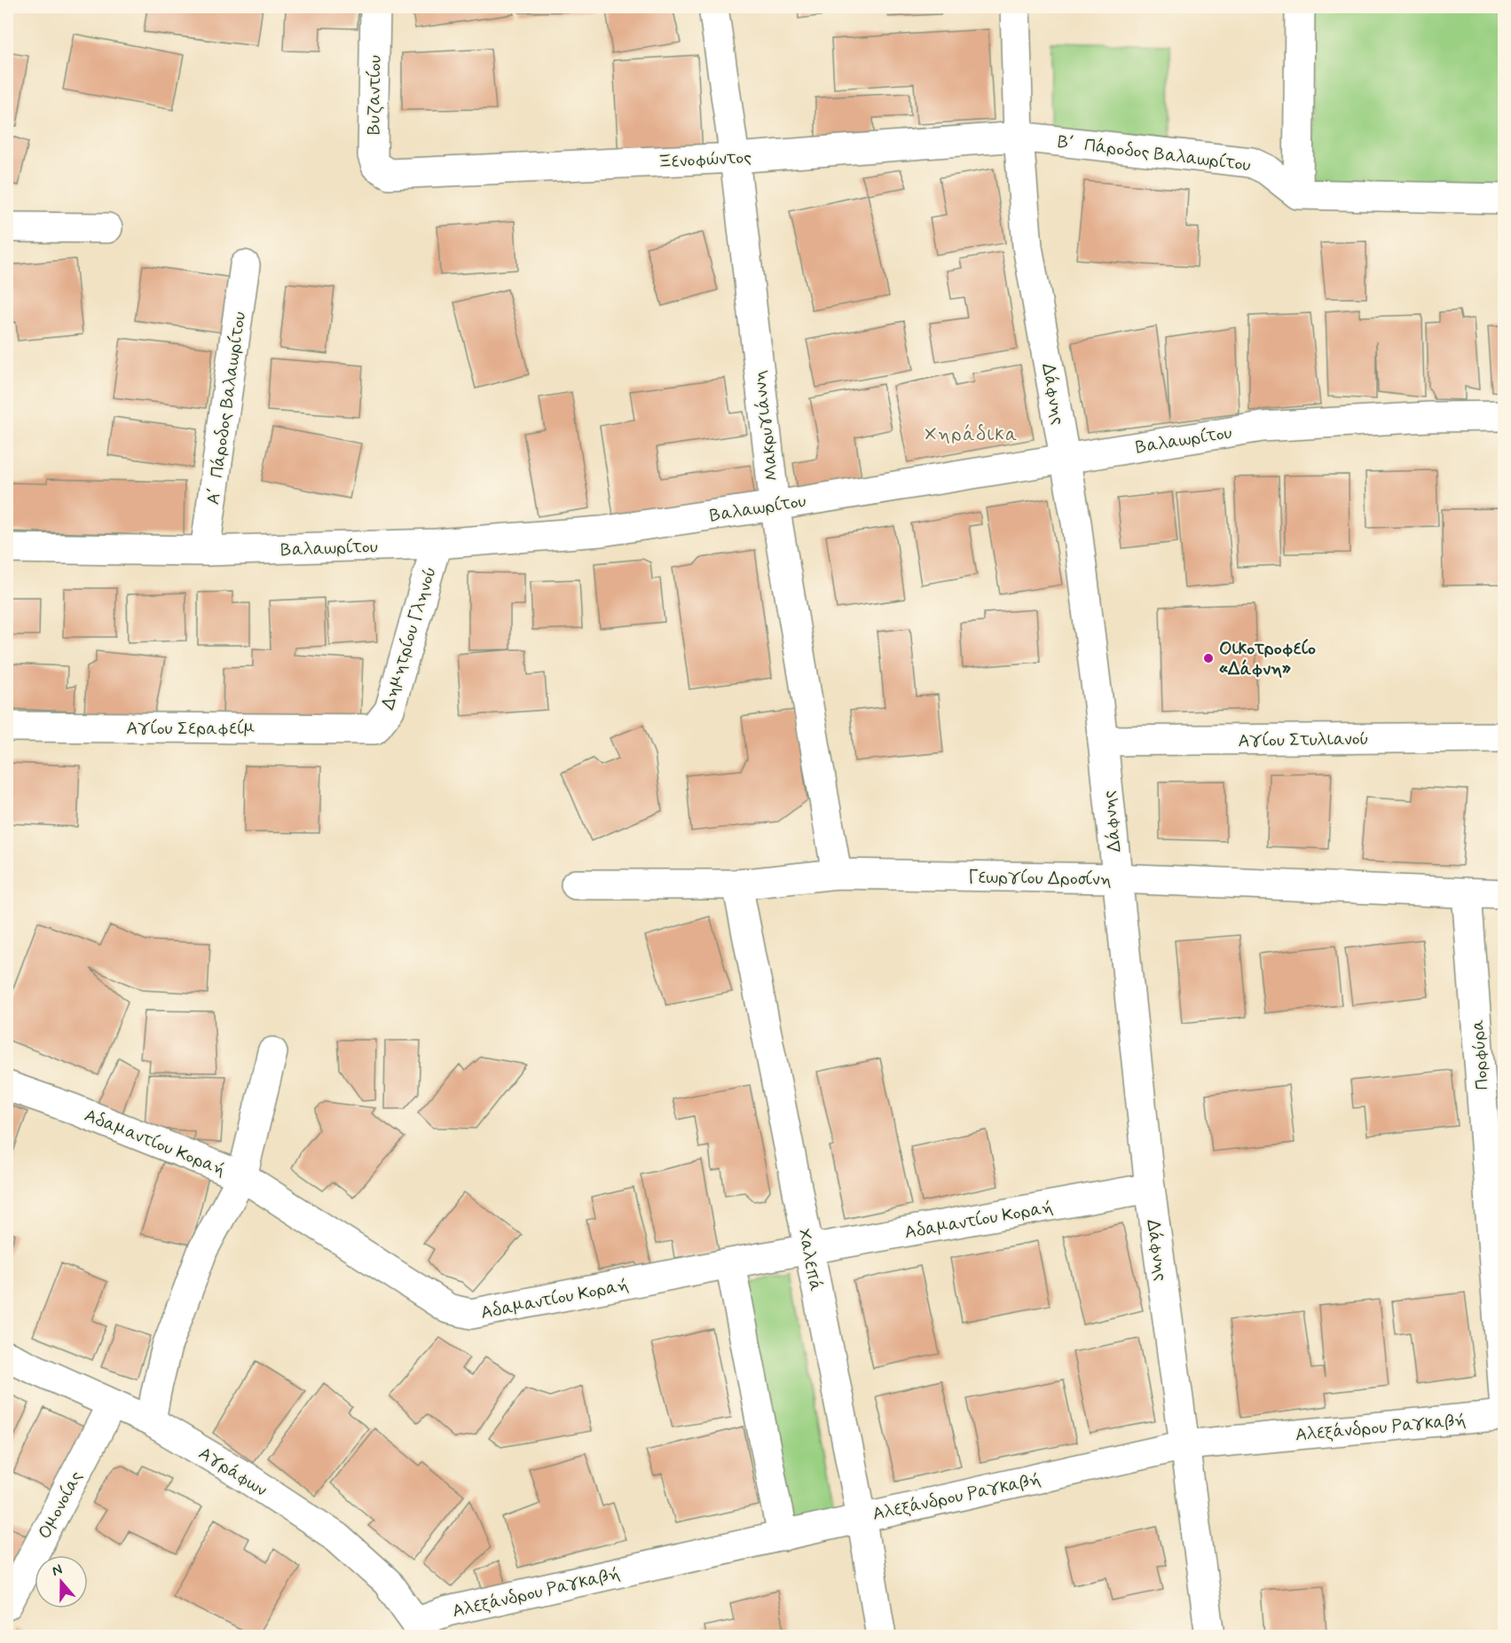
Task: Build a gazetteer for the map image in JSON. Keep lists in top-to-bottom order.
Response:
{
  "streets": {
    "street": [
      "Βυζαντίου",
      "Β΄ Πάροδος Βαλαωρίτου",
      "Ξενοφώντος",
      "Δάφνης",
      "Α΄ Πάροδος Βαλαωρίτου",
      "Μακρυγιάννη",
      "Βαλαωρίτου",
      "Δημητρίου Γληνού",
      "Αγίου Σεραφείμ",
      "Αγίου Στυλιανού",
      "Γεωργίου Δροσίνη",
      "Πορφύρα",
      "Αδαμαντίου Κοραή",
      "Χαλεπά",
      "Αλεξάνδρου Ραγκαβή",
      "Αγράφων",
      "Ομονοίας"
    ]
  },
  "crossings": [
    ["Βυζαντίου", "Ξενοφώντος"],
    ["Β΄ Πάροδος Βαλαωρίτου", "Ξενοφώντος"],
    ["Β΄ Πάροδος Βαλαωρίτου", "Δάφνης"],
    ["Ξενοφώντος", "Δάφνης"],
    ["Ξενοφώντος", "Μακρυγιάννη"],
    ["Δάφνης", "Βαλαωρίτου"],
    ["Δάφνης", "Αγίου Στυλιανού"],
    ["Δάφνης", "Γεωργίου Δροσίνη"],
    ["Δάφνης", "Αδαμαντίου Κοραή"],
    ["Δάφνης", "Αλεξάνδρου Ραγκαβή"],
    ["Α΄ Πάροδος Βαλαωρίτου", "Βαλαωρίτου"],
    ["Μακρυγιάννη", "Βαλαωρίτου"],
    ["Μακρυγιάννη", "Γεωργίου Δροσίνη"],
    ["Βαλαωρίτου", "Δημητρίου Γληνού"],
    ["Δημητρίου Γληνού", "Αγίου Σεραφείμ"],
    ["Γεωργίου Δροσίνη", "Πορφύρα"],
    ["Γεωργίου Δροσίνη", "Χαλεπά"],
    ["Αδαμαντίου Κοραή", "Χαλεπά"],
    ["Χαλεπά", "Αλεξάνδρου Ραγκαβή"],
    ["Αλεξάνδρου Ραγκαβή", "Αγράφων"],
    ["Αγράφων", "Ομονοίας"]
  ],
  "districts": ["Χηράδικα"],
  "places": ["Οικοτροφείο «Δάφνη»"],
  "north": "top"
}
